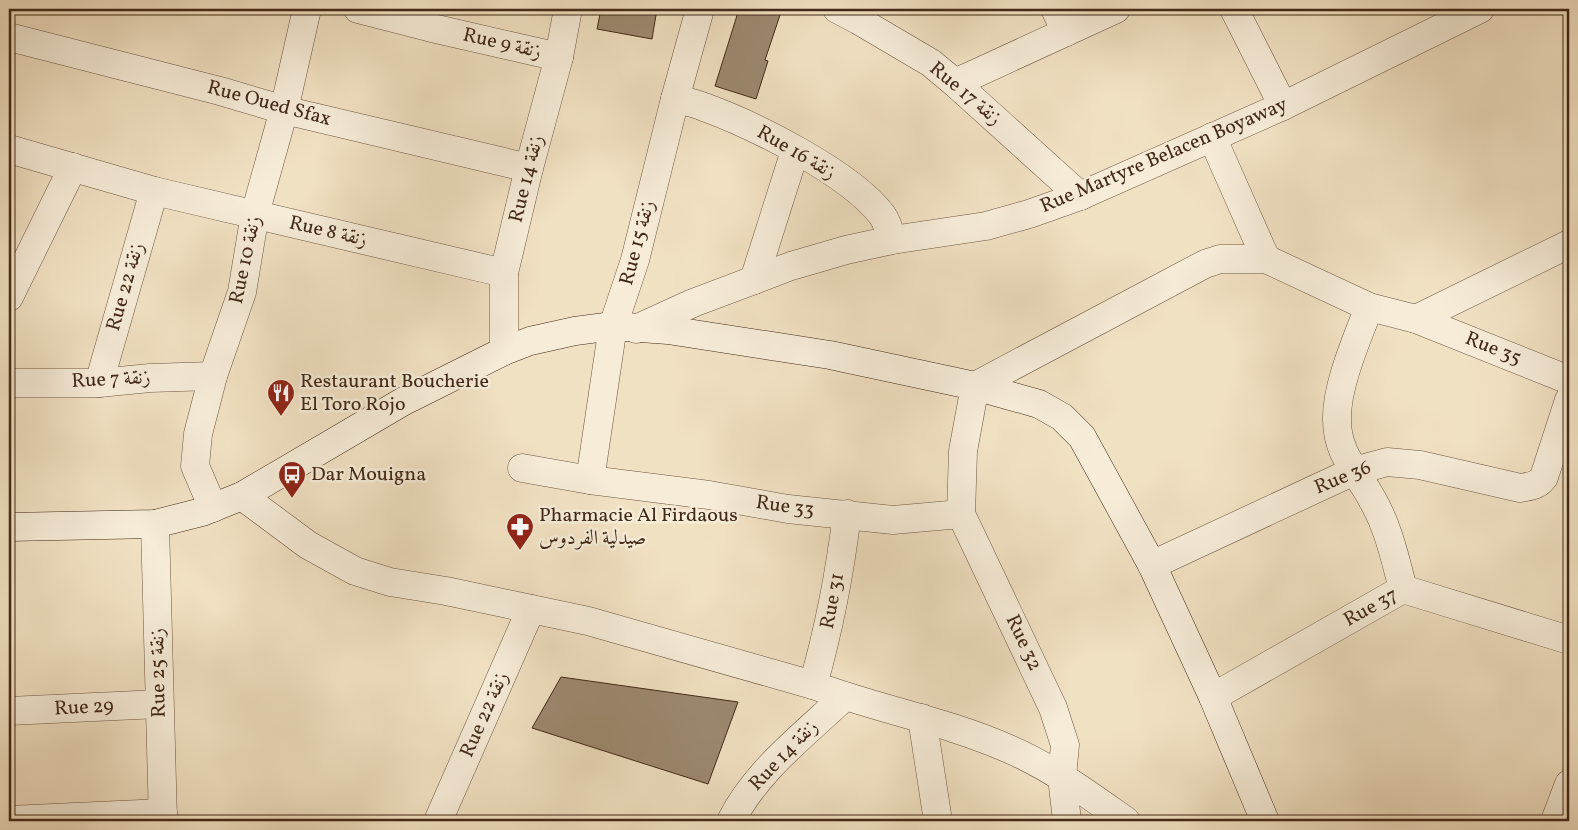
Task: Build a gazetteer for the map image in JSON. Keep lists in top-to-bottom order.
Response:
{
  "streets": {
    "street": [
      "Rue 9 زنقة",
      "Rue 17 زنقة",
      "Rue Oued Sfax",
      "Rue 16 زنقة",
      "Rue Martyre Belacen Boyaway",
      "Rue 14 زنقة",
      "Rue 8 زنقة",
      "Rue 15 زنقة",
      "Rue 10 زنقة",
      "Rue 22 زنقة",
      "Rue 35",
      "Rue 7 زنقة",
      "Rue 36",
      "Rue 33",
      "Rue 31",
      "Rue 37",
      "Rue 32",
      "Rue 25 زنقة",
      "Rue 29"
    ]
  },
  "crossings": [
    ["Rue 9 زنقة", "Rue 14 زنقة"],
    ["Rue 17 زنقة", "Rue Martyre Belacen Boyaway"],
    ["Rue Oued Sfax", "Rue 14 زنقة"],
    ["Rue Oued Sfax", "Rue 10 زنقة"],
    ["Rue 16 زنقة", "Rue Martyre Belacen Boyaway"],
    ["Rue 16 زنقة", "Rue 15 زنقة"],
    ["Rue Martyre Belacen Boyaway", "Rue 15 زنقة"],
    ["Rue 14 زنقة", "Rue 8 زنقة"],
    ["Rue 8 زنقة", "Rue 10 زنقة"],
    ["Rue 8 زنقة", "Rue 22 زنقة"],
    ["Rue 15 زنقة", "Rue 33"],
    ["Rue 10 زنقة", "Rue 7 زنقة"],
    ["Rue 22 زنقة", "Rue 7 زنقة"],
    ["Rue 33", "Rue 31"],
    ["Rue 33", "Rue 32"],
    ["Rue 25 زنقة", "Rue 29"]
  ],
  "places": {
    "restaurant": ["Restaurant Boucherie El Toro Rojo"],
    "bus stop": ["Dar Mouigna"],
    "pharmacy": ["Pharmacie Al Firdaous صيدلية الفردوس"]
  }
}
